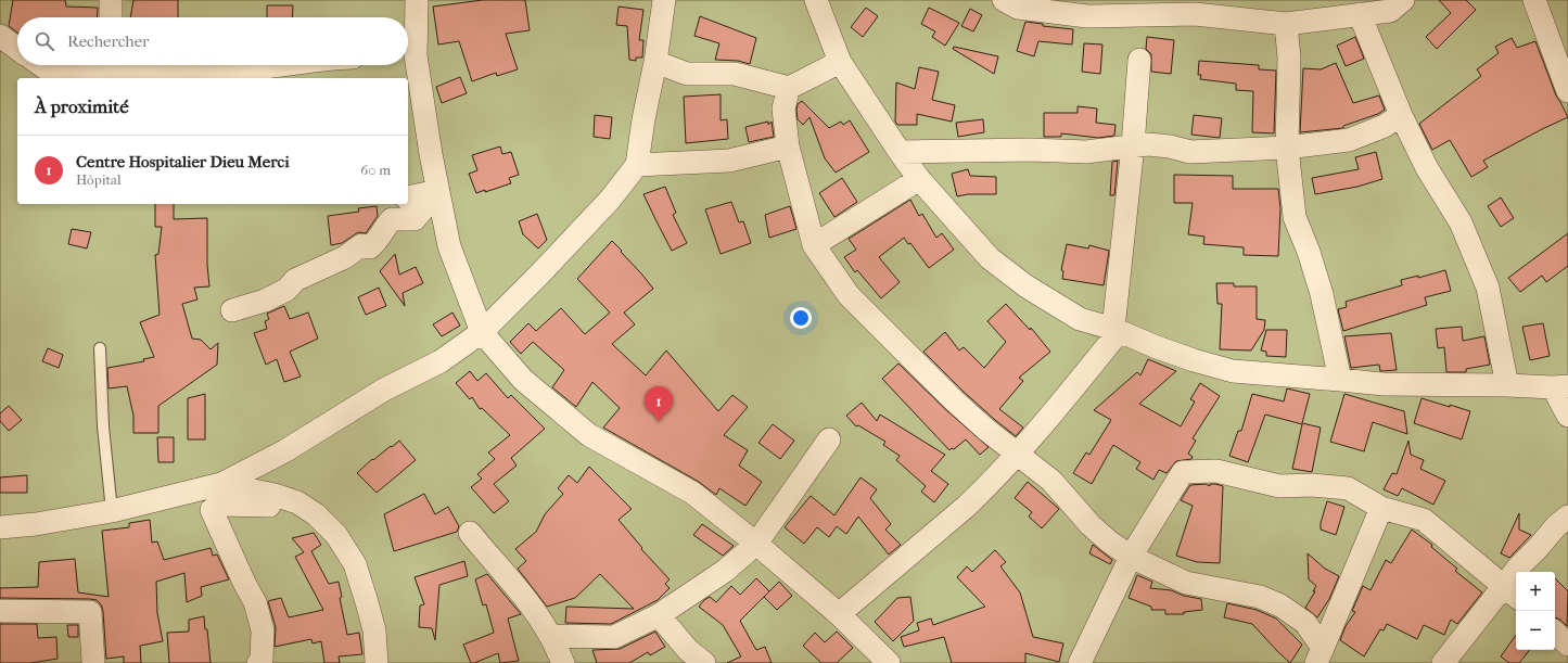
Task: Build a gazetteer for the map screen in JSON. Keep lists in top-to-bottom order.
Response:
{
  "page": {
    "search": "Rechercher",
    "heading": "À proximité",
    "list": [
      {
        "mark": "1",
        "name": "Centre Hospitalier Dieu Merci",
        "note": "Hôpital",
        "value": "60 m"
      }
    ],
    "pins": "1",
    "map_buttons": ["+", "−"]
  }
}
